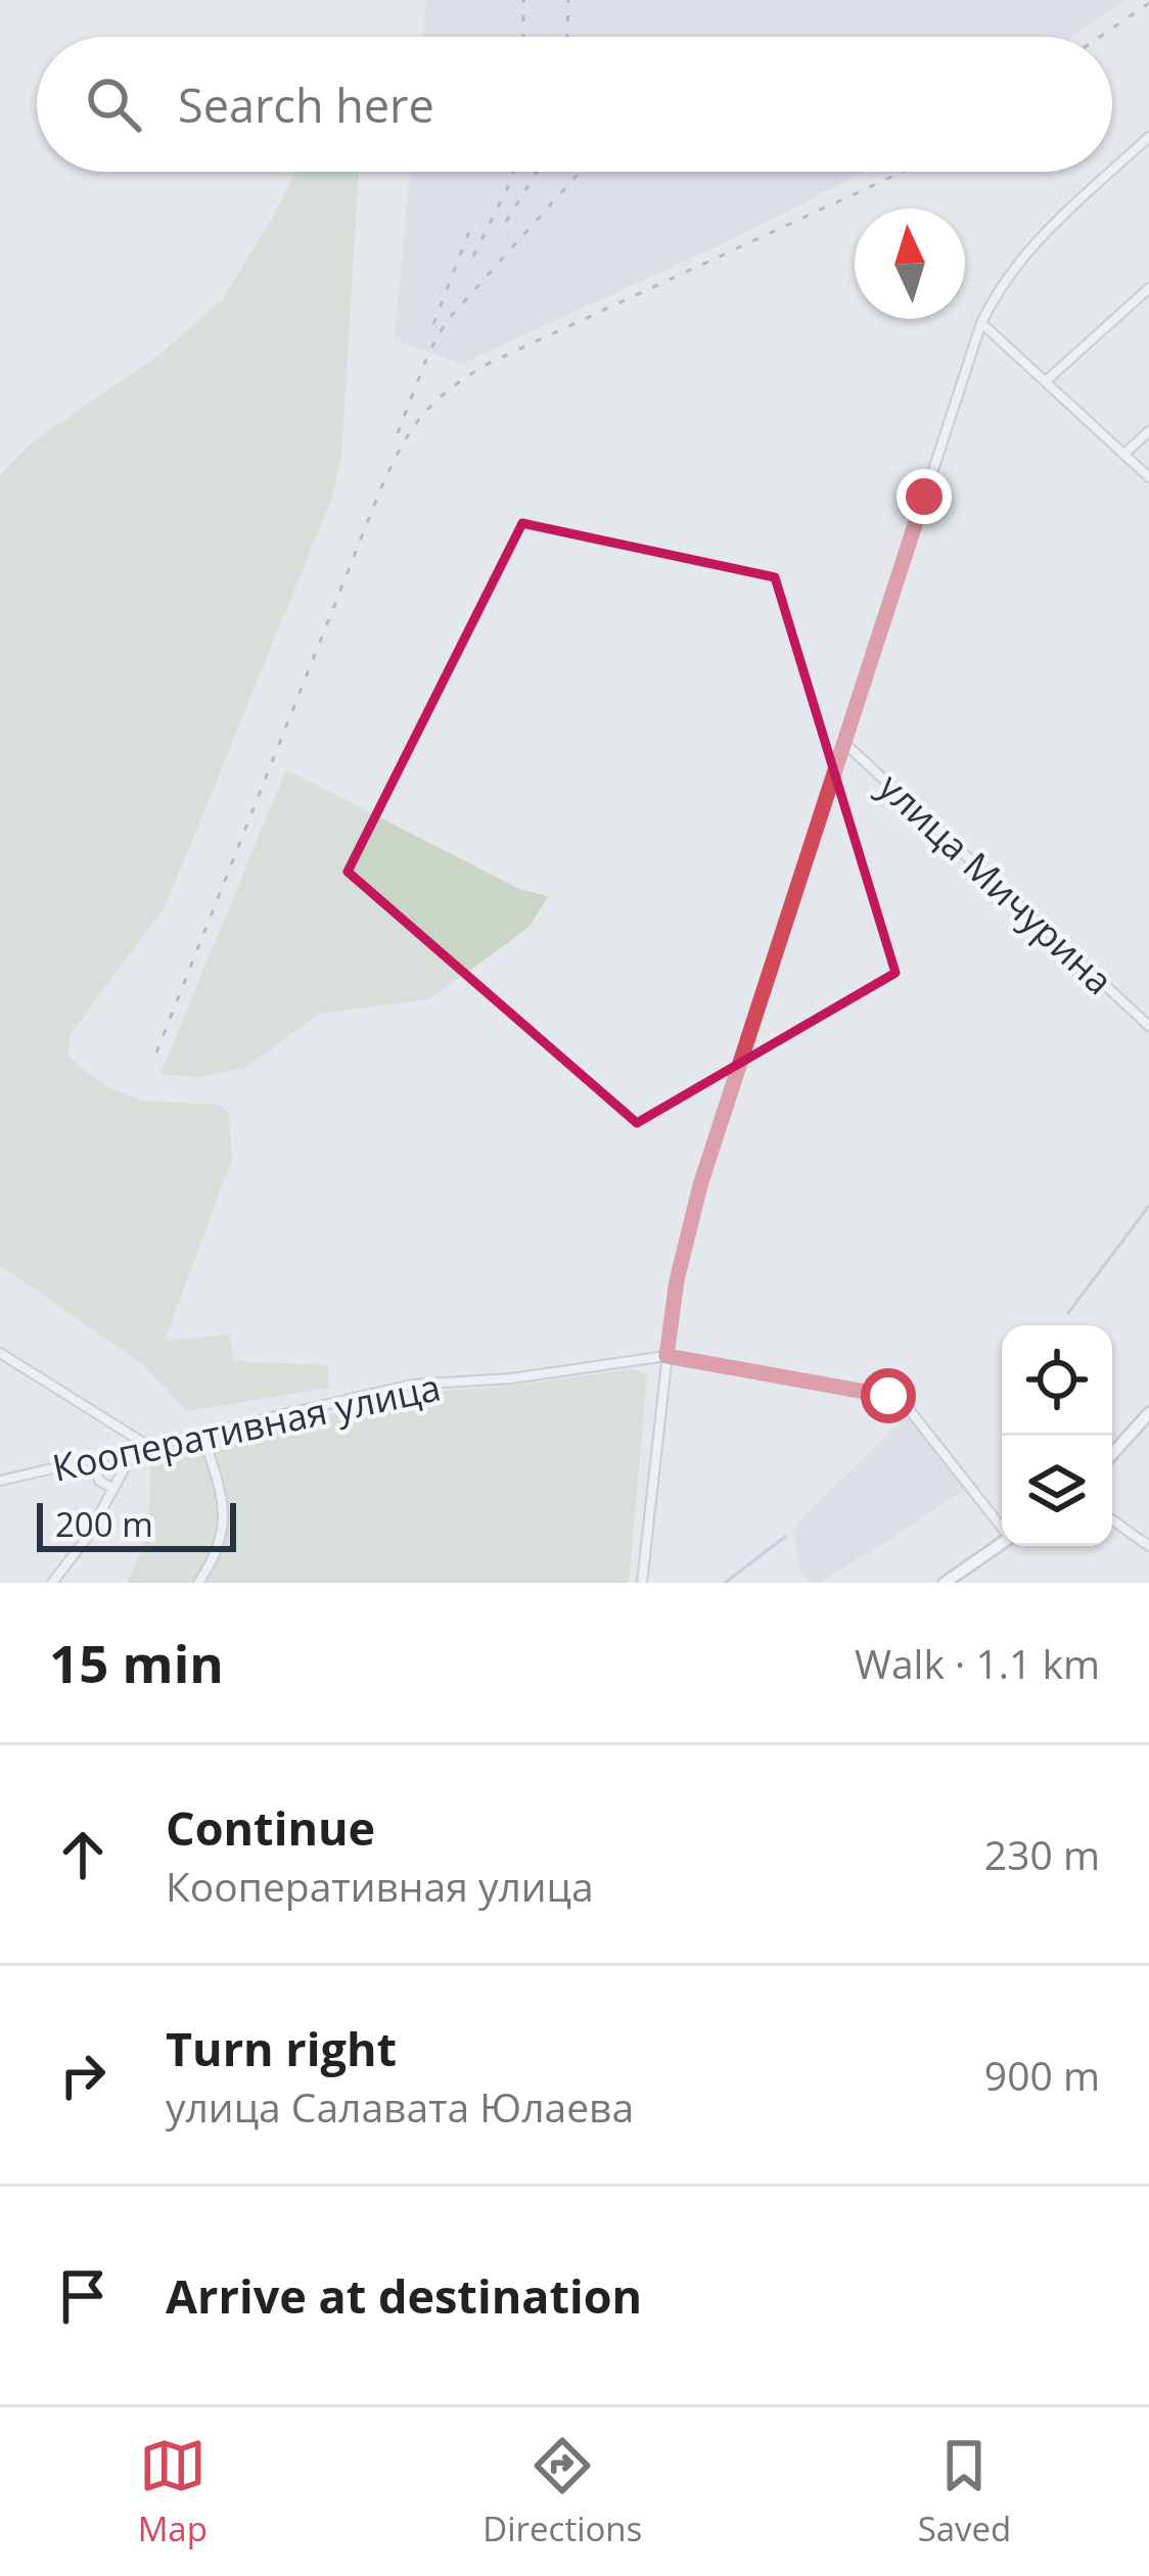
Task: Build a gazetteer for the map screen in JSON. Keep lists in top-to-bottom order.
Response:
{
  "streets": {
    "street": ["улица Мичурина", "Кооперативная улица"]
  },
  "scale_bar": "200 m",
  "north": "top",
  "page": {
    "search": "Search here",
    "scale": "200 m",
    "heading": ["15 min", "Walk · 1.1 km"],
    "list": [
      ["Continue", "Кооперативная улица", "230 m"],
      ["Turn right", "улица Салавата Юлаева", "900 m"],
      "Arrive at destination"
    ],
    "nav": ["Map", "Directions", "Saved"]
  }
}
